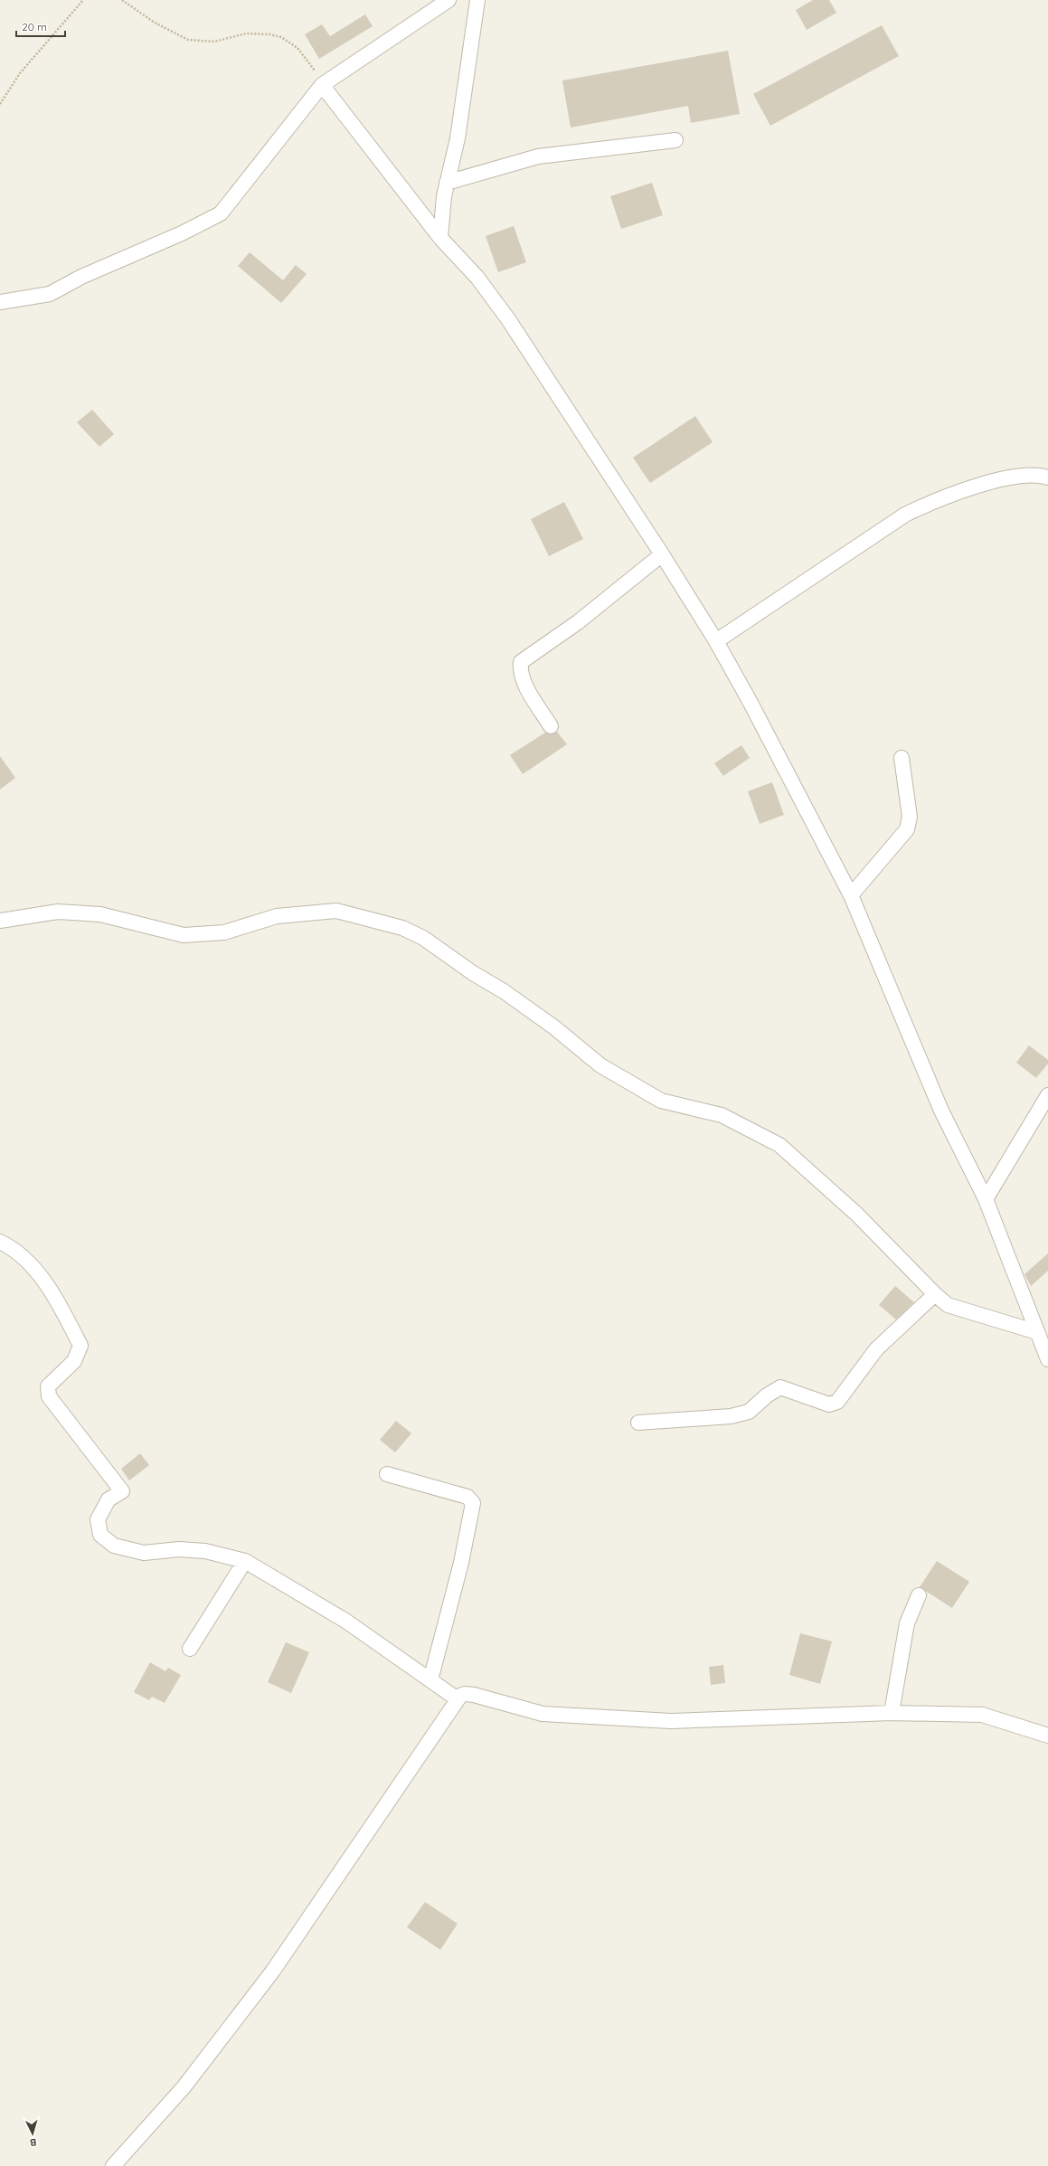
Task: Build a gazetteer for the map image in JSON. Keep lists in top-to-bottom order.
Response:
{
  "scale_bar": "20 m",
  "north": "bottom"
}
